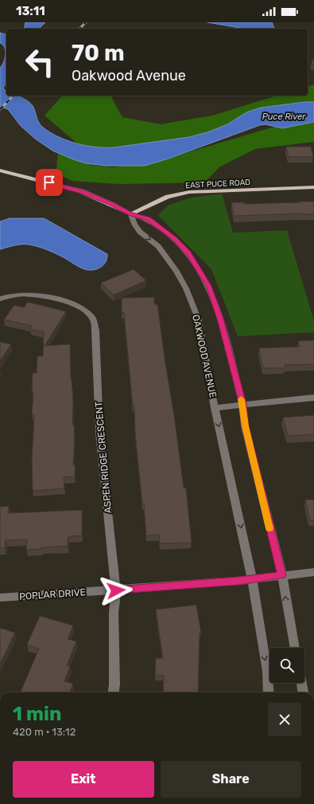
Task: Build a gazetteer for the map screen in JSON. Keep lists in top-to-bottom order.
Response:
{
  "streets": {
    "main road": ["EAST PUCE ROAD"],
    "street": ["OAKWOOD AVENUE", "ASPEN RIDGE CRESCENT", "POPLAR DRIVE"]
  },
  "crossings": [
    ["EAST PUCE ROAD", "OAKWOOD AVENUE"],
    ["OAKWOOD AVENUE", "POPLAR DRIVE"],
    ["ASPEN RIDGE CRESCENT", "POPLAR DRIVE"]
  ],
  "water": ["Puce River"],
  "page": {
    "status": "13:11",
    "turn": ["70 m", "Oakwood Avenue"],
    "heading": ["1 min", "420 m · 13:12"],
    "buttons": ["Exit", "Share"]
  }
}
